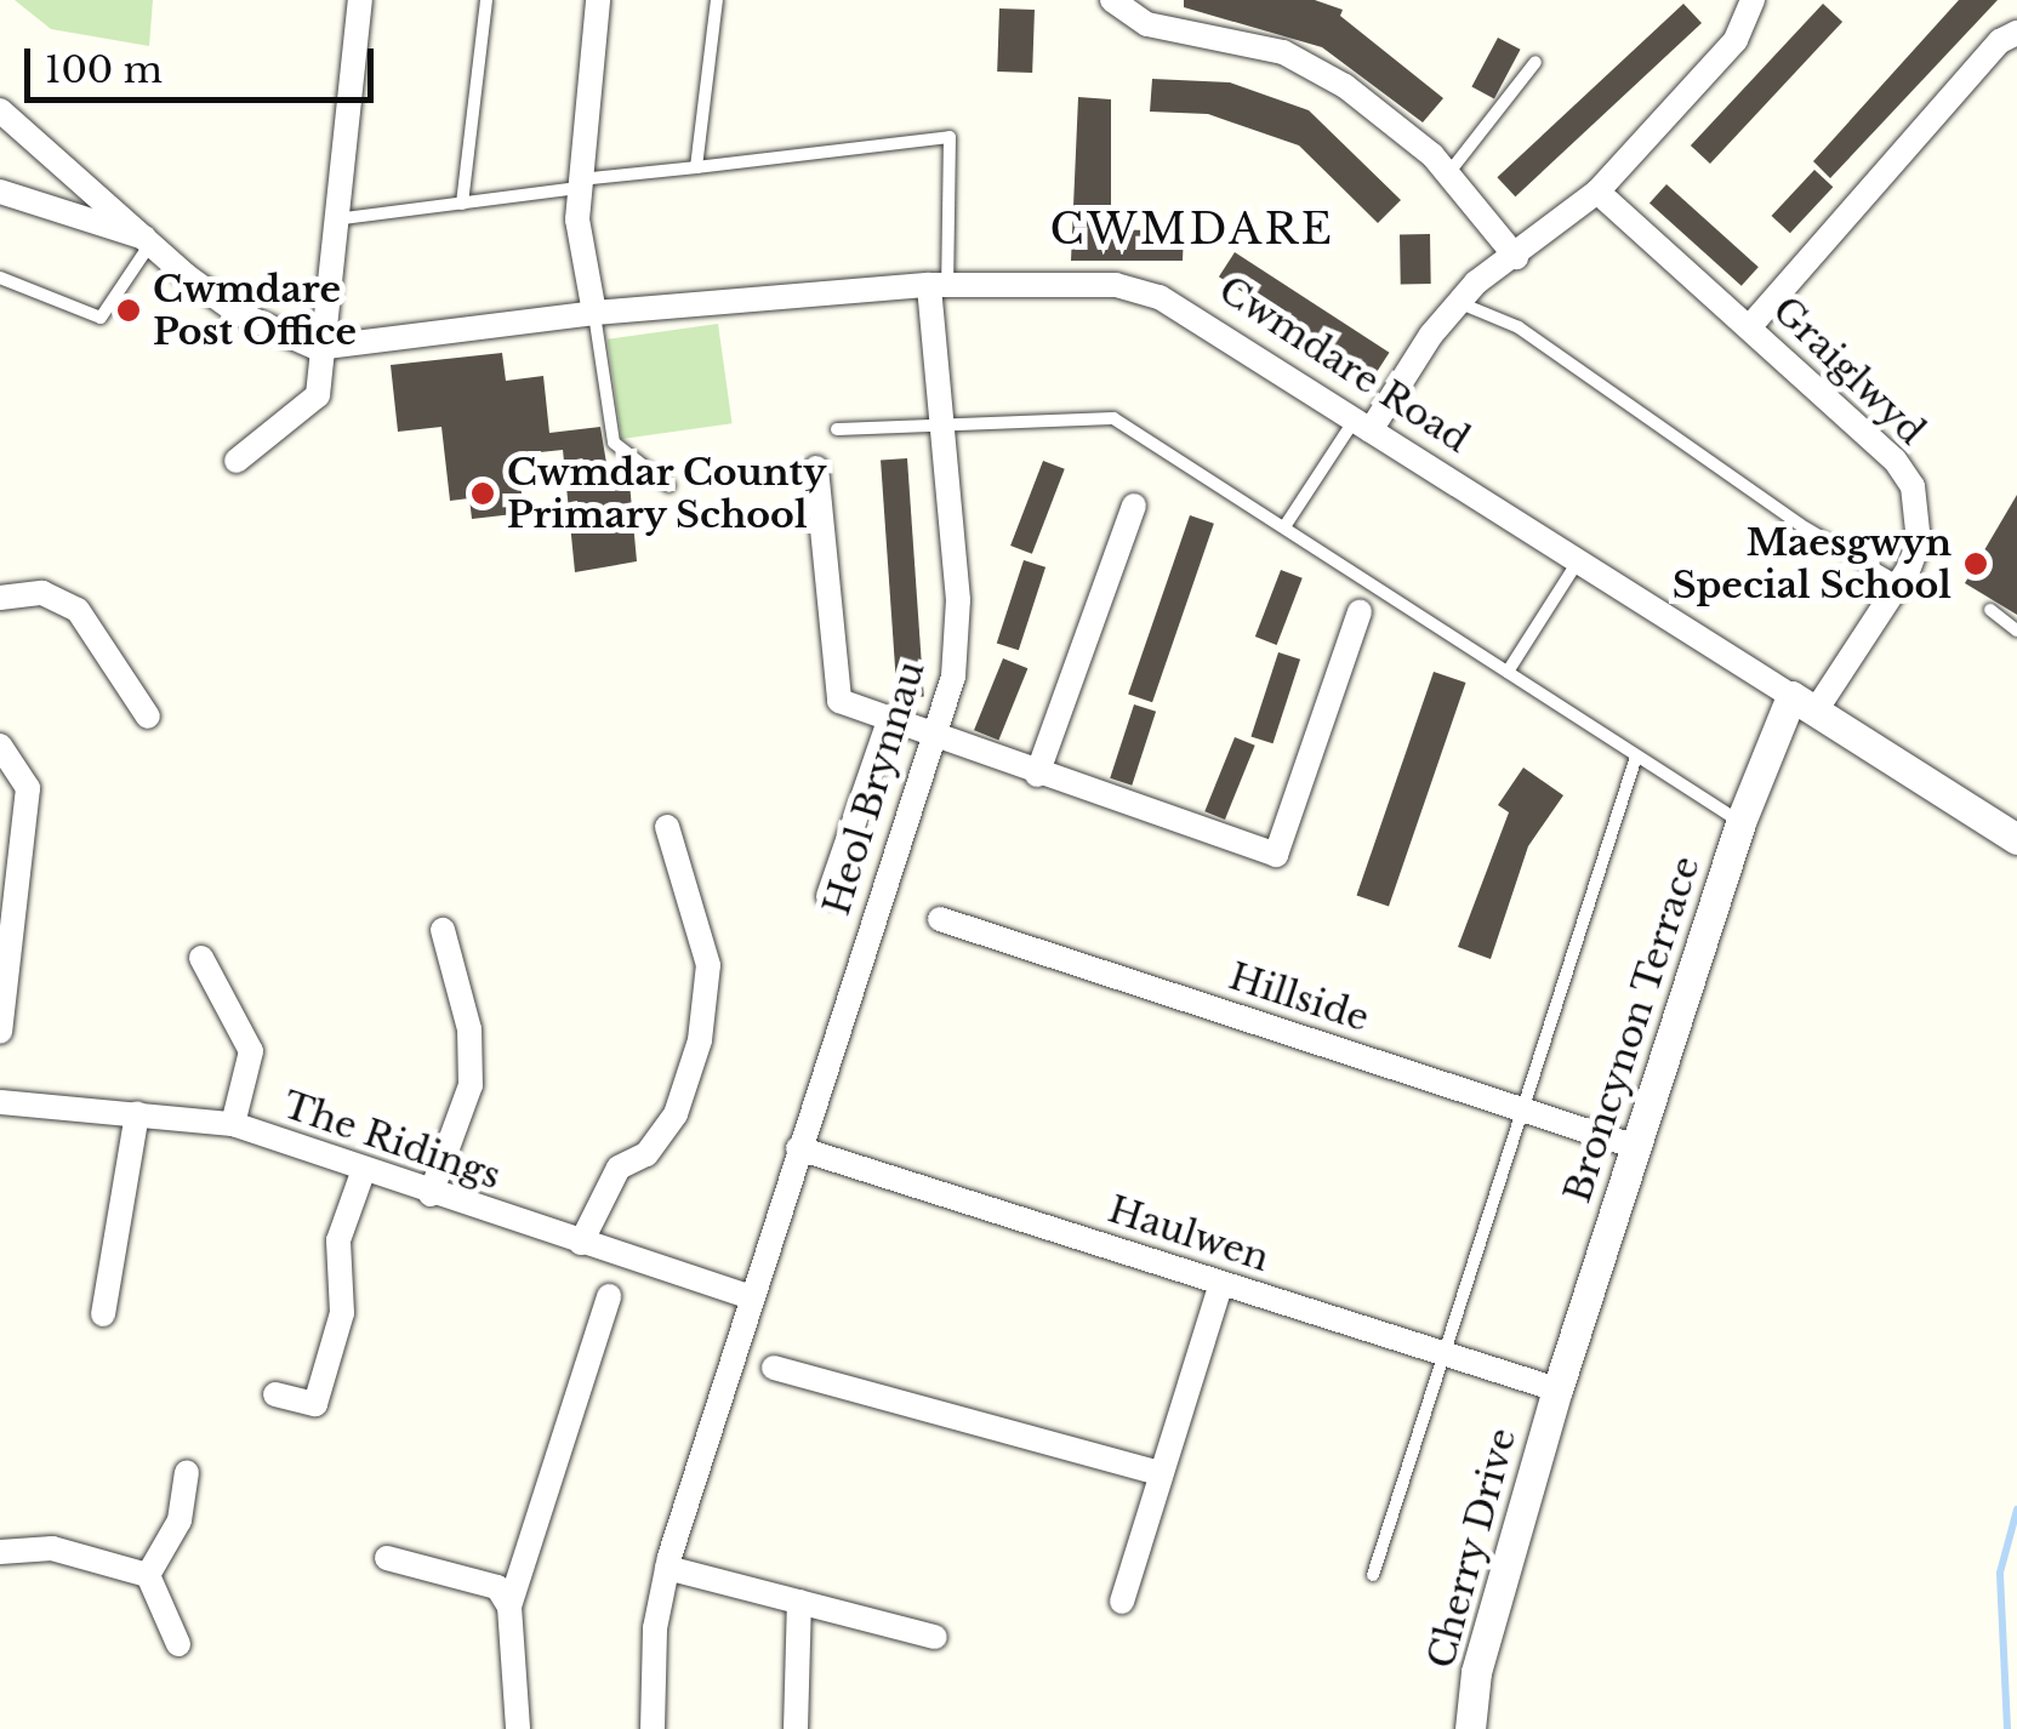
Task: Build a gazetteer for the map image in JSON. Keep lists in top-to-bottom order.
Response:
{
  "streets": {
    "street": [
      "Cwmdare Road",
      "Graiglwyd",
      "Heol Brynnau",
      "Hillside",
      "Broncynon Terrace",
      "The Ridings",
      "Haulwen",
      "Cherry Drive"
    ]
  },
  "crossings": [
    ["Cwmdare Road", "Graiglwyd"],
    ["Cwmdare Road", "Heol Brynnau"],
    ["Cwmdare Road", "Broncynon Terrace"],
    ["Graiglwyd", "Broncynon Terrace"],
    ["Heol Brynnau", "The Ridings"],
    ["Heol Brynnau", "Haulwen"],
    ["Hillside", "Broncynon Terrace"],
    ["Broncynon Terrace", "Haulwen"],
    ["Broncynon Terrace", "Cherry Drive"],
    ["Haulwen", "Cherry Drive"]
  ],
  "districts": ["CWMDARE"],
  "places": ["Cwmdare Post Office", "Cwmdar County Primary School", "Maesgwyn Special School"],
  "scale_bar": "100 m"
}
